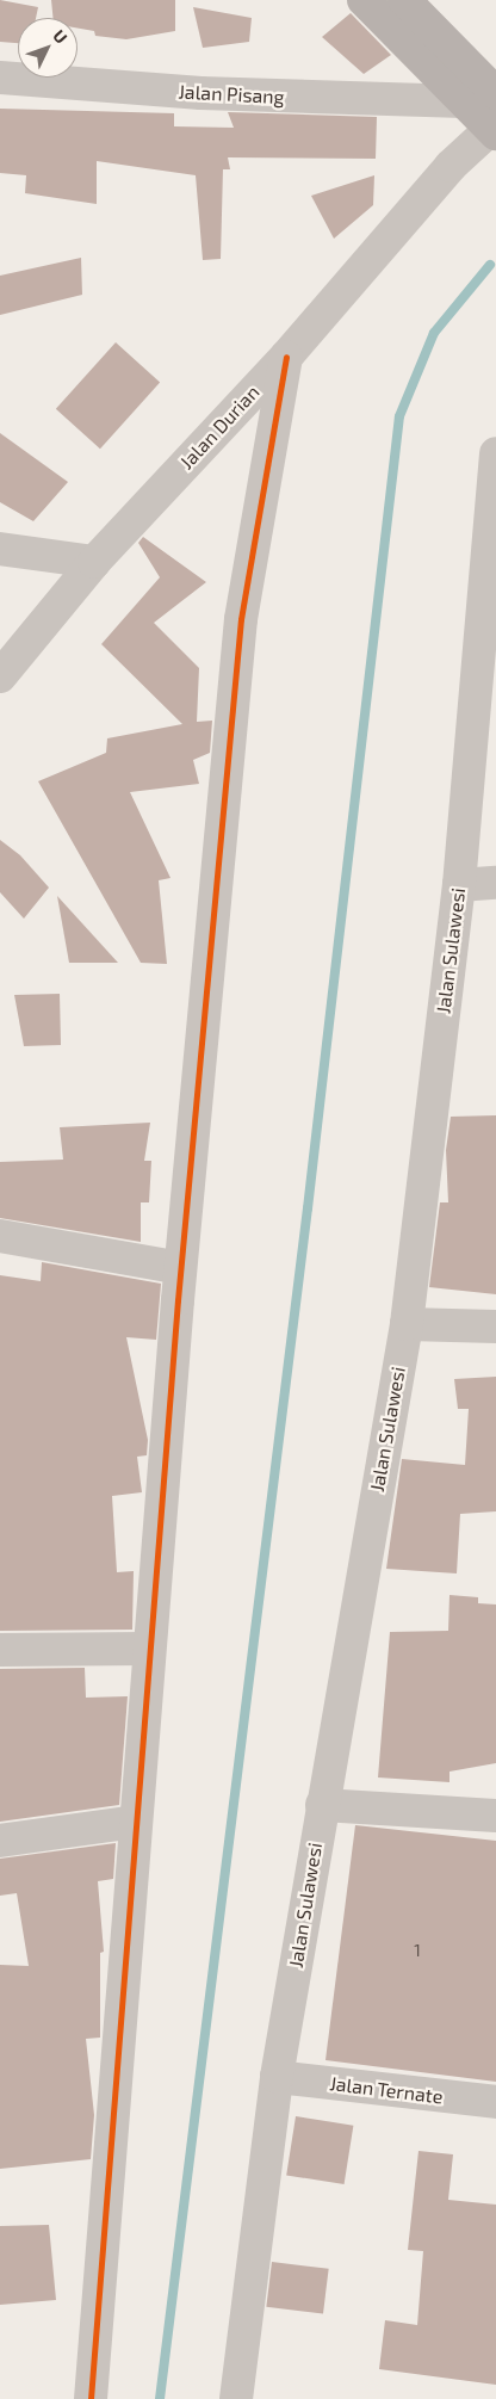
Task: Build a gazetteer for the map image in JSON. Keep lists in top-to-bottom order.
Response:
{
  "streets": {
    "street": [
      "Jalan Pisang",
      "Jalan Durian",
      "Jalan Sulawesi",
      "Jalan Ternate"
    ]
  },
  "crossings": [
    ["Jalan Sulawesi", "Jalan Ternate"]
  ],
  "house_numbers": ["1"],
  "north": "top right"
}
